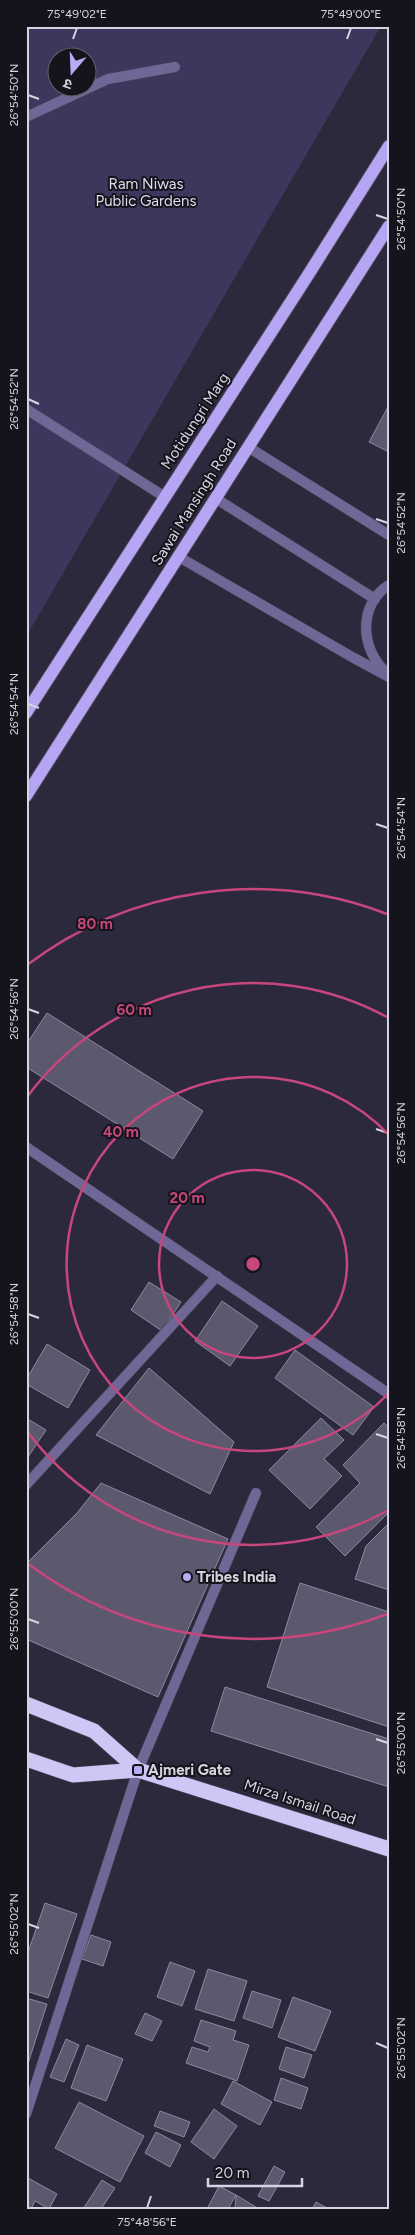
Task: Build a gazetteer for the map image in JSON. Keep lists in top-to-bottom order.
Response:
{
  "streets": {
    "highway": ["Mirza Ismail Road"],
    "main road": ["Motidungri Marg", "Sawai Mansingh Road"]
  },
  "parks": ["Ram Niwas Public Gardens"],
  "places": {
    "other": ["Tribes India"],
    "transit": ["Ajmeri Gate"]
  },
  "scale_bar": "20 m",
  "north": "bottom",
  "coordinates": [
    "75°49'02\"E",
    "75°49'00\"E",
    "26°54'50\"N",
    "26°54'52\"N",
    "26°54'54\"N",
    "26°54'56\"N",
    "26°54'58\"N",
    "26°55'00\"N",
    "26°55'02\"N",
    "75°48'56\"E"
  ],
  "rings": [
    "80 m",
    "60 m",
    "40 m",
    "20 m"
  ]
}
